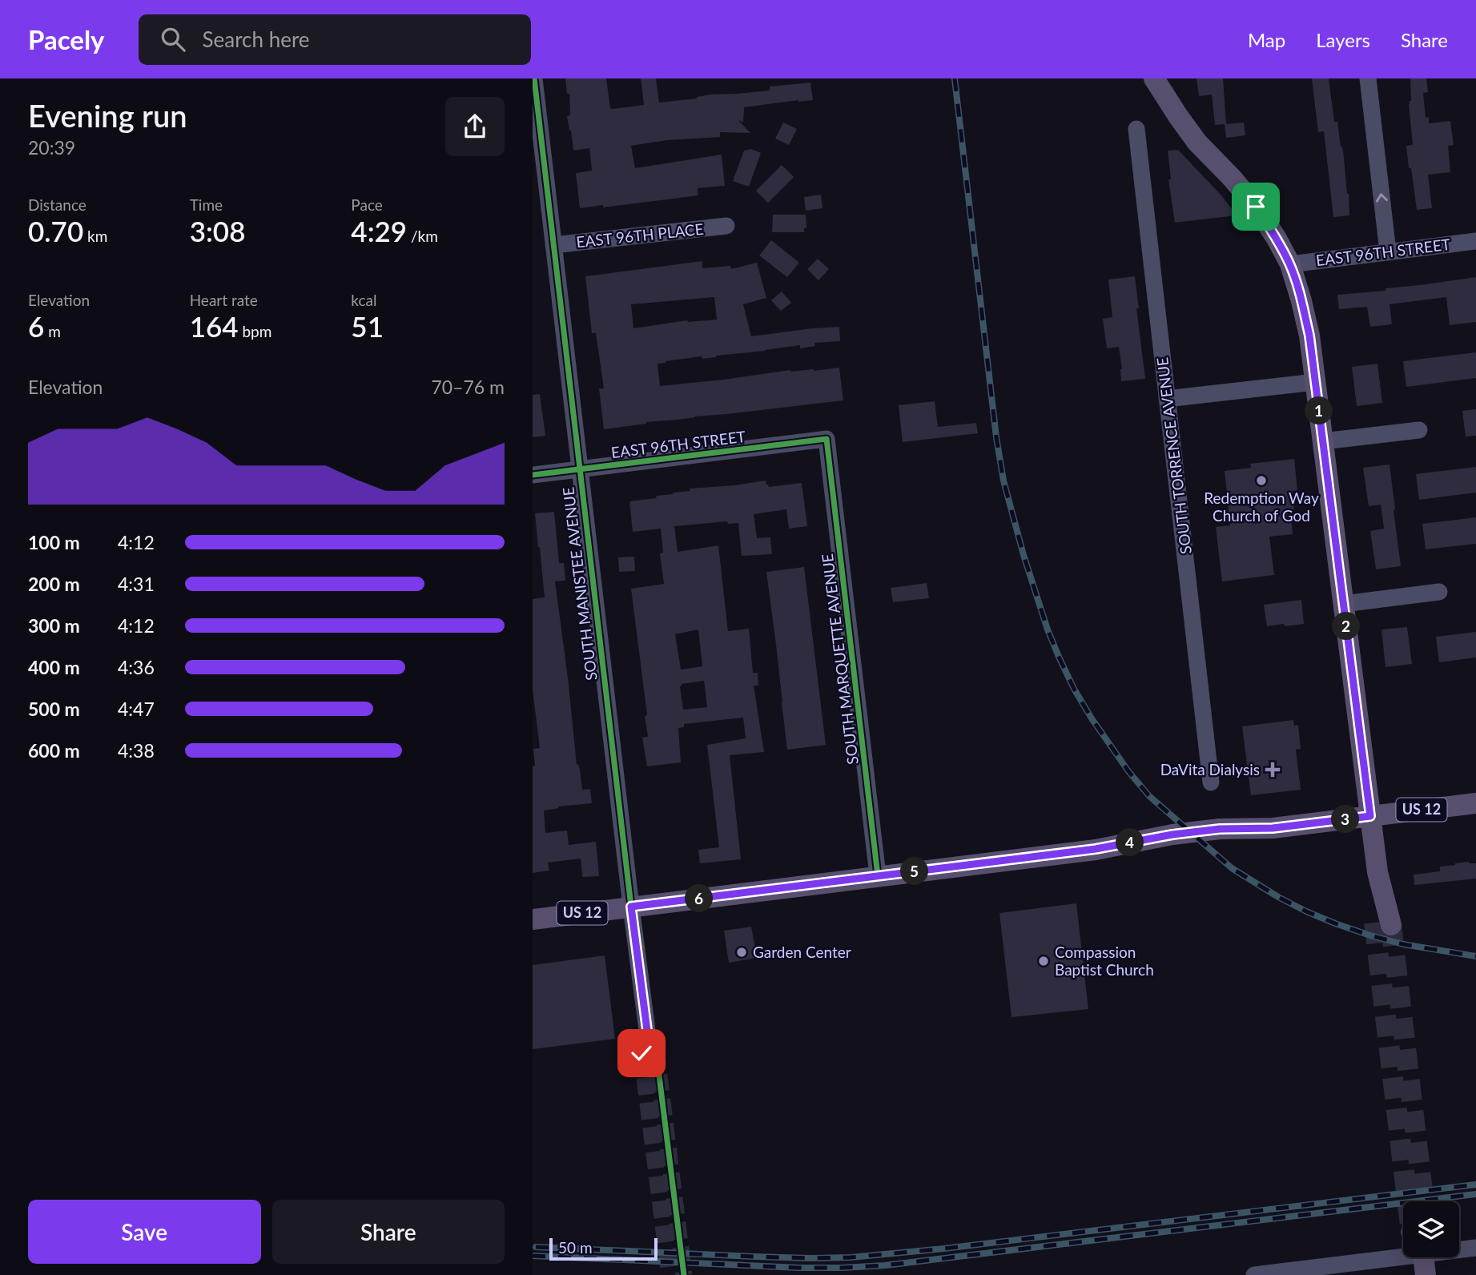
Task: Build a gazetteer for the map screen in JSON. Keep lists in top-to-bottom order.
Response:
{
  "streets": {
    "main road": ["US 12"],
    "street": [
      "EAST 96TH PLACE",
      "EAST 96TH STREET",
      "SOUTH TORRENCE AVENUE",
      "SOUTH MANISTEE AVENUE",
      "SOUTH MARQUETTE AVENUE"
    ]
  },
  "crossings": [
    ["EAST 96TH PLACE", "SOUTH MANISTEE AVENUE"],
    ["EAST 96TH STREET", "SOUTH MANISTEE AVENUE"],
    ["EAST 96TH STREET", "SOUTH MARQUETTE AVENUE"],
    ["SOUTH MANISTEE AVENUE", "US 12"],
    ["SOUTH MARQUETTE AVENUE", "US 12"]
  ],
  "places": {
    "other": ["Redemption Way Church of God", "Garden Center", "Compassion Baptist Church"],
    "health": ["DaVita Dialysis"]
  },
  "scale_bar": "50 m",
  "page": {
    "header": "Pacely",
    "search": "Search here",
    "nav": ["Map", "Layers", "Share"],
    "heading": ["Evening run", "20:39"],
    "stats": [
      ["Distance", "0.70 km"],
      ["Time", "3:08"],
      ["Pace", "4:29 /km"],
      ["Elevation", "6 m"],
      ["Heart rate", "164 bpm"],
      ["kcal", "51"]
    ],
    "chart": ["Elevation", "70–76 m"],
    "pins": [
      "1",
      "2",
      "3",
      "4",
      "5",
      "6"
    ],
    "list": [
      {
        "name": "100 m",
        "note": "4:12"
      },
      {
        "name": "200 m",
        "note": "4:31"
      },
      {
        "name": "300 m",
        "note": "4:12"
      },
      {
        "name": "400 m",
        "note": "4:36"
      },
      {
        "name": "500 m",
        "note": "4:47"
      },
      {
        "name": "600 m",
        "note": "4:38"
      }
    ],
    "buttons": ["Save", "Share"],
    "scale": "50 m"
  }
}
